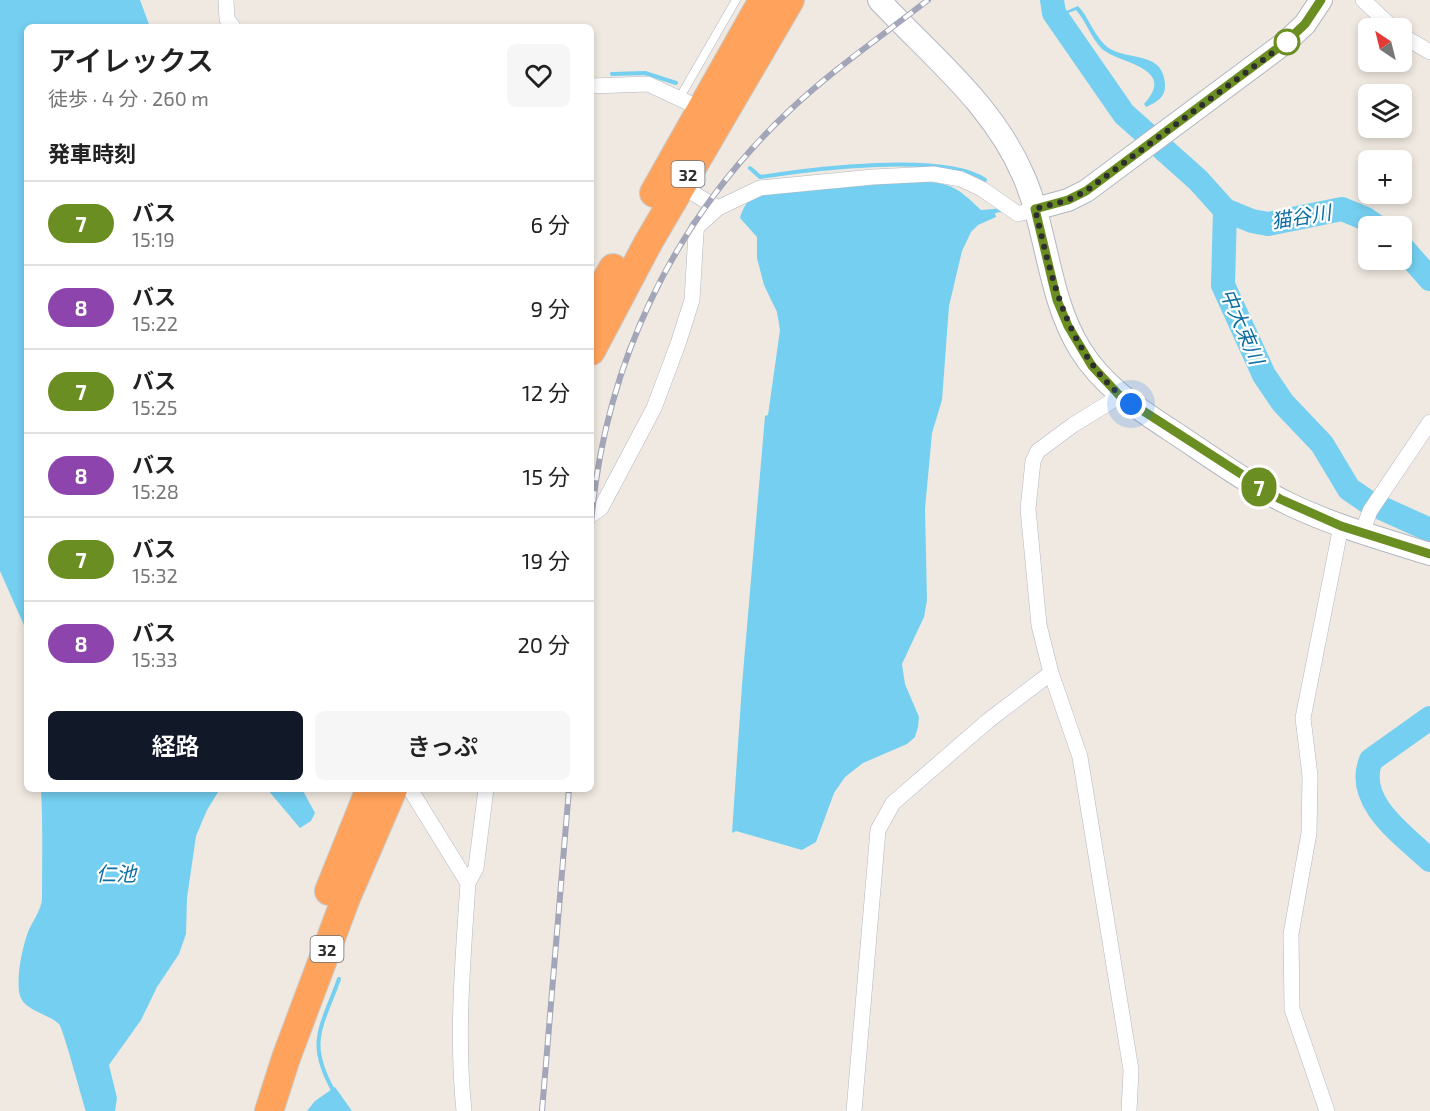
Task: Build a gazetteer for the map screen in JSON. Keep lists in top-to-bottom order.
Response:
{
  "streets": {
    "highway": ["32"]
  },
  "water": ["猫谷川", "中大束川", "仁池"],
  "lines": ["bus line 7"],
  "north": "top left",
  "page": {
    "on_map": "7",
    "map_buttons": ["+", "−"],
    "heading": [
      ["アイレックス", "徒歩 · 4 分 · 260 m"],
      "発車時刻"
    ],
    "list": [
      {
        "mark": "7",
        "name": "バス",
        "note": "15:19",
        "value": "6 分"
      },
      {
        "mark": "8",
        "name": "バス",
        "note": "15:22",
        "value": "9 分"
      },
      {
        "mark": "7",
        "name": "バス",
        "note": "15:25",
        "value": "12 分"
      },
      {
        "mark": "8",
        "name": "バス",
        "note": "15:28",
        "value": "15 分"
      },
      {
        "mark": "7",
        "name": "バス",
        "note": "15:32",
        "value": "19 分"
      },
      {
        "mark": "8",
        "name": "バス",
        "note": "15:33",
        "value": "20 分"
      }
    ],
    "buttons": ["経路", "きっぷ"]
  }
}
